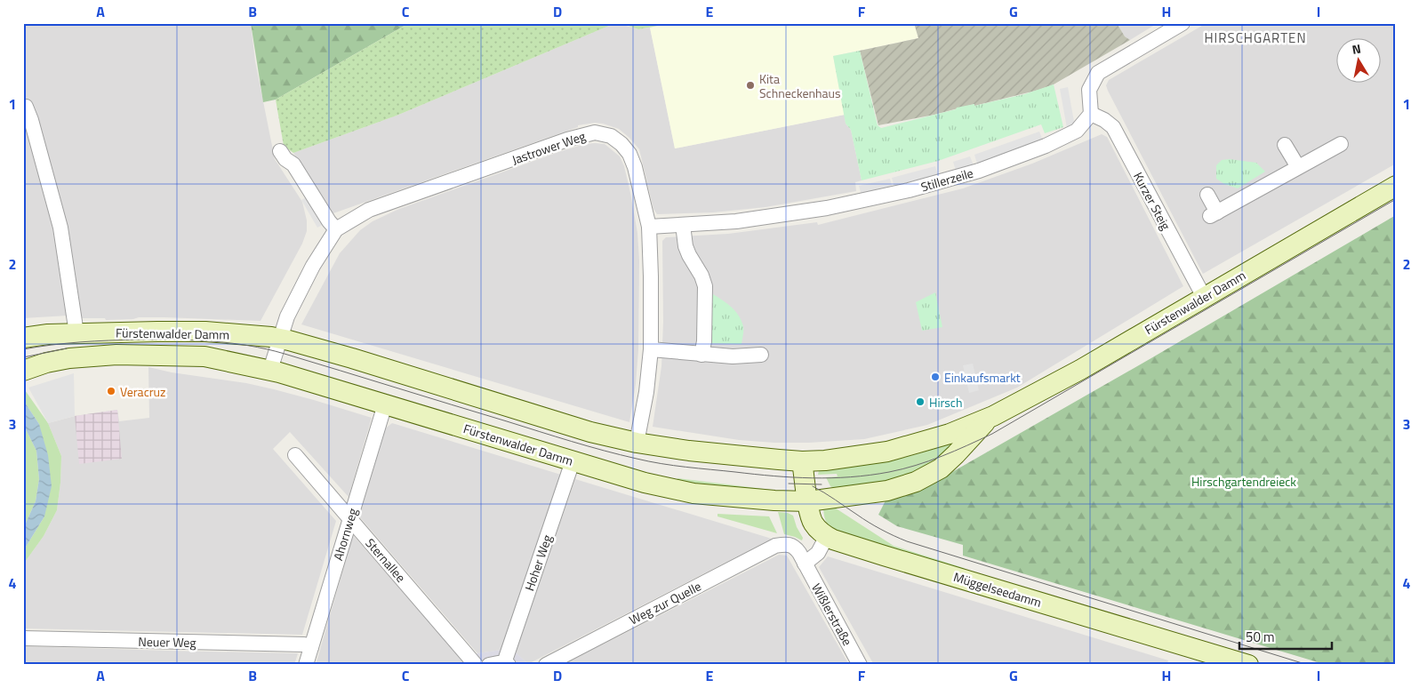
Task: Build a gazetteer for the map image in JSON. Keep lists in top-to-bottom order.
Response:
{
  "streets": {
    "main road": ["Fürstenwalder Damm", "Müggelseedamm"],
    "street": [
      "Jastrower Weg",
      "Stillerzeile",
      "Kurzer Steig",
      "Ahornweg",
      "Sternallee",
      "Hoher Weg",
      "Weg zur Quelle",
      "Wißlerstraße",
      "Neuer Weg"
    ]
  },
  "crossings": [
    ["Jastrower Weg", "Stillerzeile"],
    ["Jastrower Weg", "Fürstenwalder Damm"],
    ["Stillerzeile", "Kurzer Steig"],
    ["Kurzer Steig", "Fürstenwalder Damm"],
    ["Fürstenwalder Damm", "Ahornweg"],
    ["Fürstenwalder Damm", "Hoher Weg"],
    ["Fürstenwalder Damm", "Müggelseedamm"],
    ["Ahornweg", "Sternallee"],
    ["Ahornweg", "Neuer Weg"],
    ["Weg zur Quelle", "Wißlerstraße"]
  ],
  "districts": ["HIRSCHGARTEN"],
  "parks": ["Hirschgartendreieck"],
  "places": [
    "Kita Schneckenhaus",
    "Einkaufsmarkt",
    "Veracruz",
    "Hirsch"
  ],
  "scale_bar": "50 m",
  "north": "top",
  "grid": {
    "columns": [
      "A",
      "B",
      "C",
      "D",
      "E",
      "F",
      "G",
      "H",
      "I"
    ],
    "rows": [
      "1",
      "2",
      "3",
      "4"
    ]
  }
}
